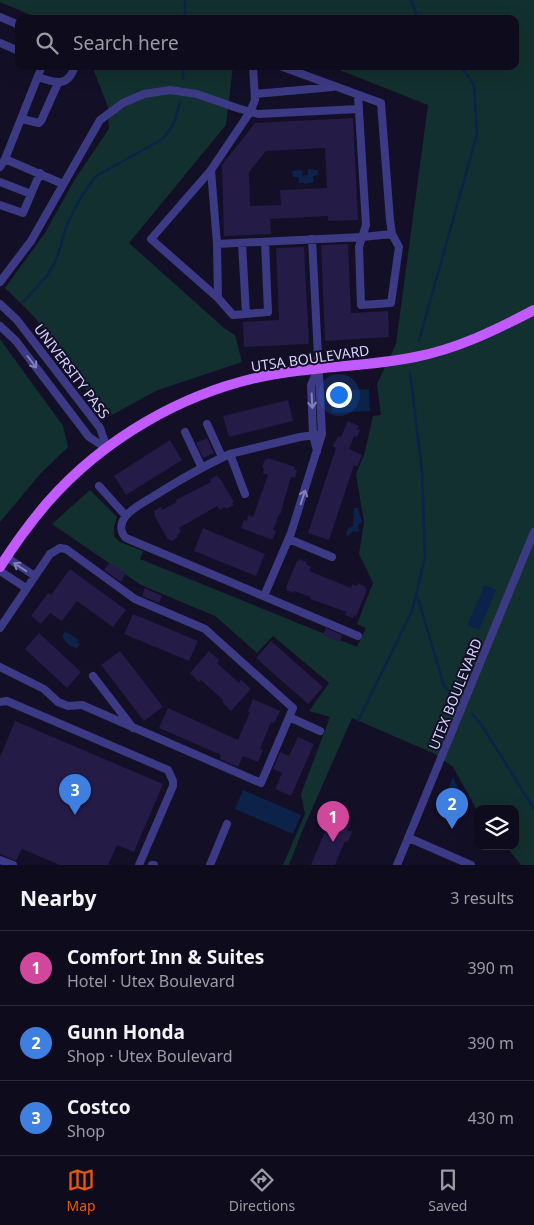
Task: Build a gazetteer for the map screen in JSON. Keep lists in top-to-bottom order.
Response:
{
  "streets": {
    "main road": ["UTSA BOULEVARD"],
    "street": ["UNIVERSITY PASS", "UTEX BOULEVARD"]
  },
  "crossings": [
    ["UTSA BOULEVARD", "UNIVERSITY PASS"]
  ],
  "page": {
    "search": "Search here",
    "pins": ["3", "2", "1"],
    "heading": ["Nearby", "3 results"],
    "list": [
      {
        "mark": "1",
        "name": "Comfort Inn & Suites",
        "note": "Hotel · Utex Boulevard",
        "value": "390 m"
      },
      {
        "mark": "2",
        "name": "Gunn Honda",
        "note": "Shop · Utex Boulevard",
        "value": "390 m"
      },
      {
        "mark": "3",
        "name": "Costco",
        "note": "Shop",
        "value": "430 m"
      }
    ],
    "nav": ["Map", "Directions", "Saved"]
  }
}
